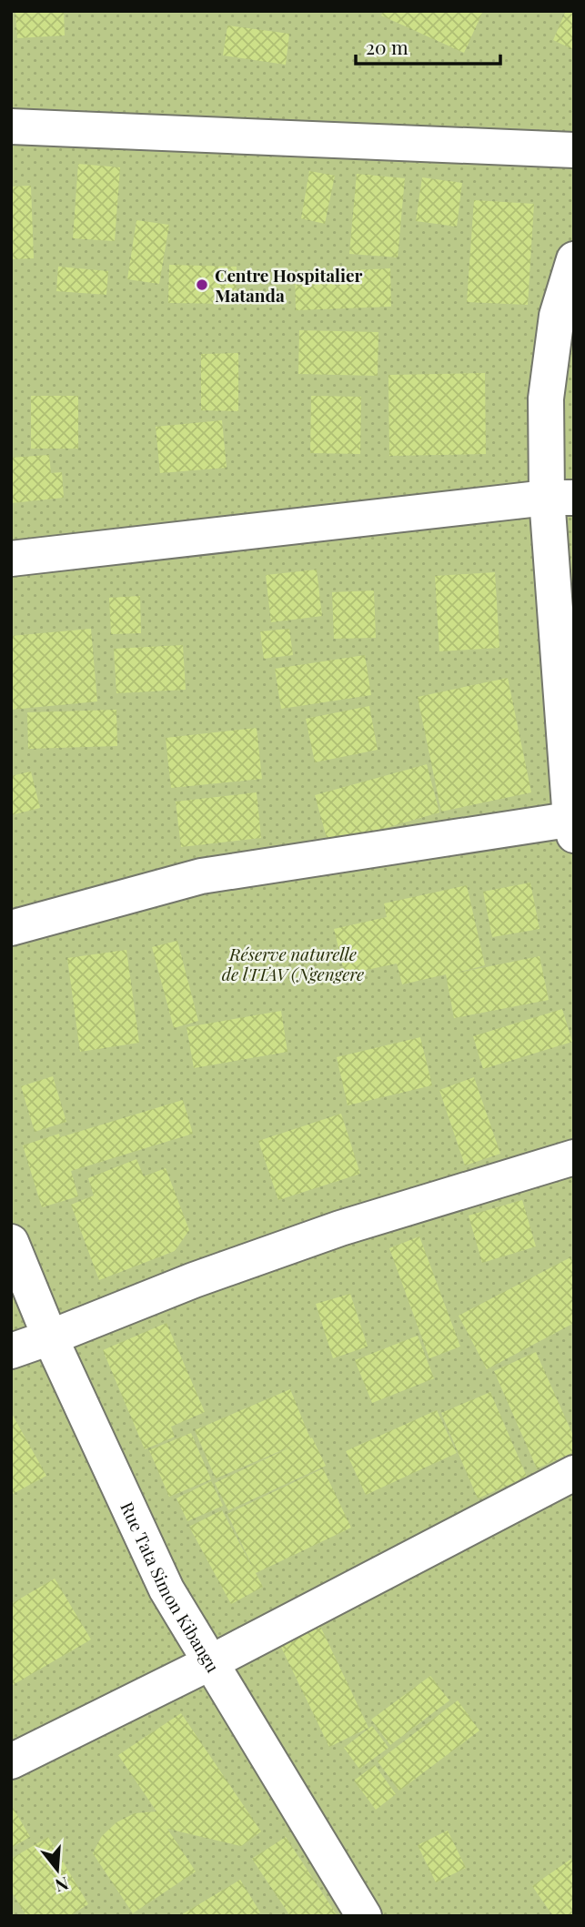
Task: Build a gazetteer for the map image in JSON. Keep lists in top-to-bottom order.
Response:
{
  "streets": {
    "street": ["Rue Tata Simon Kibangu"]
  },
  "parks": ["Réserve naturelle de l'ITAV (Ngengere"],
  "places": ["Centre Hospitalier Matanda"],
  "scale_bar": "20 m",
  "north": "bottom"
}
